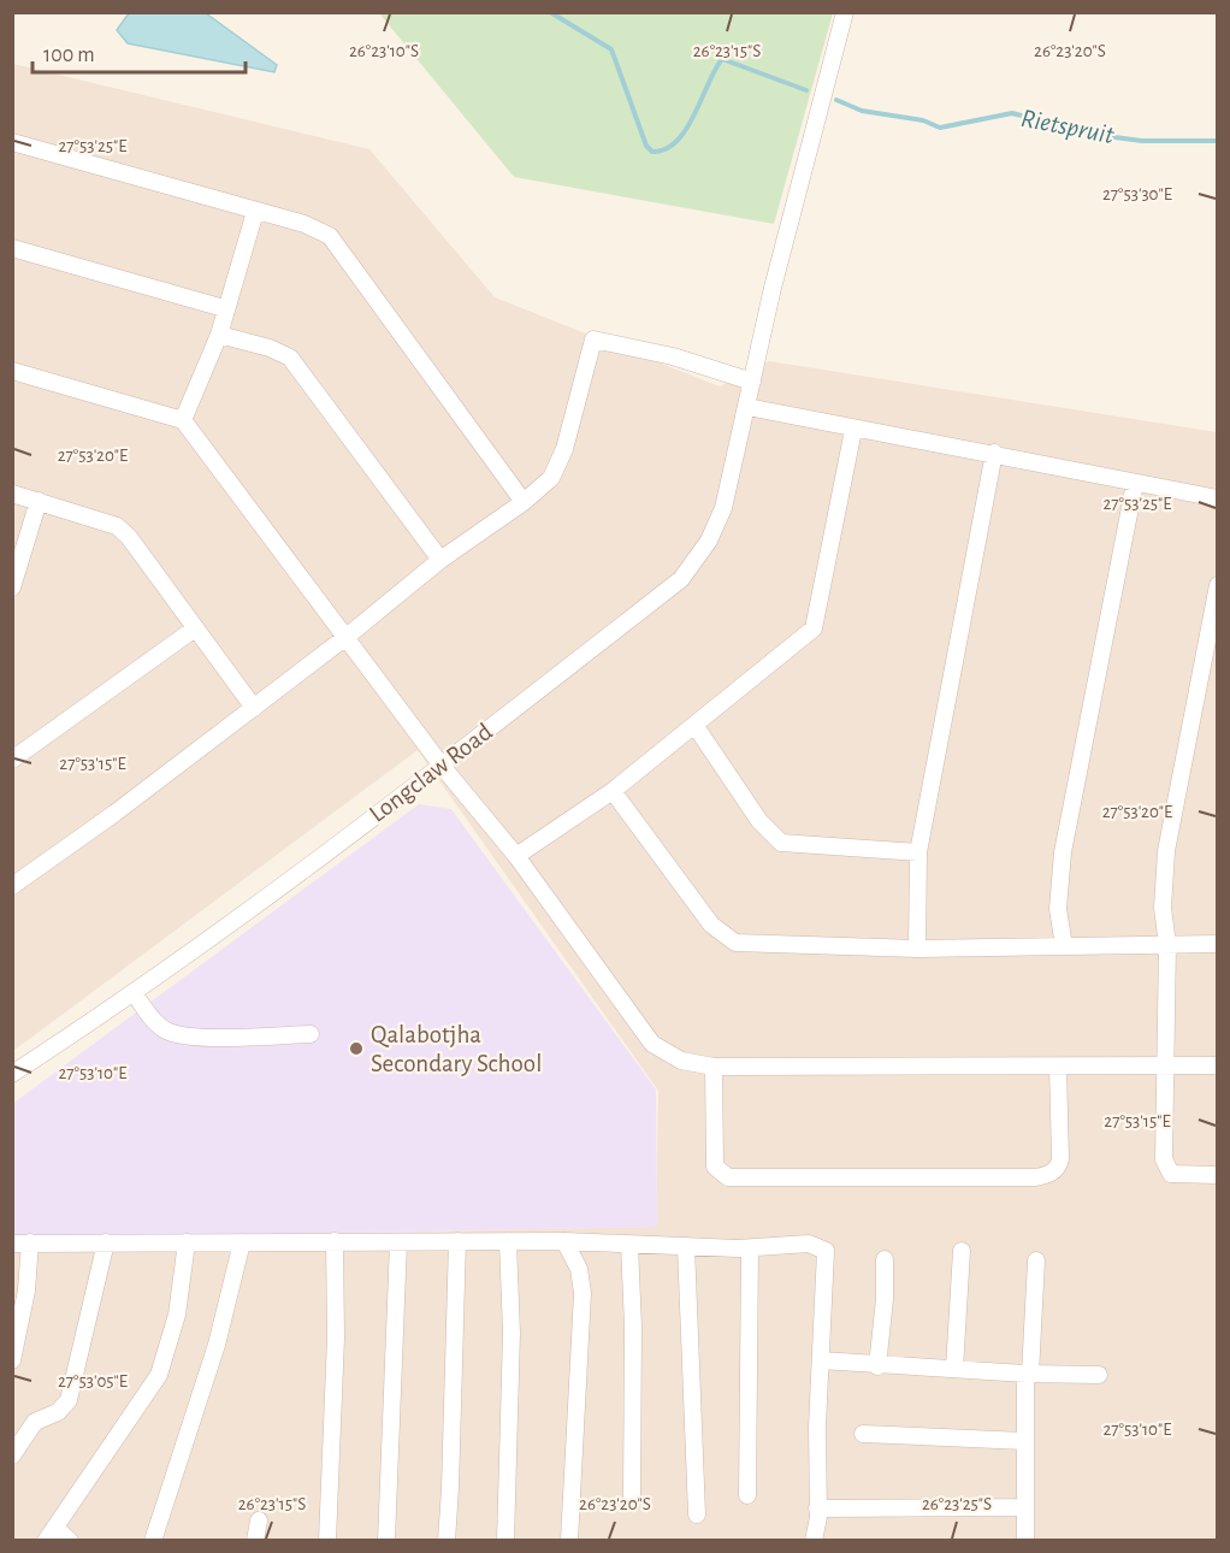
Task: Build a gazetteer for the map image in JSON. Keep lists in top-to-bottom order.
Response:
{
  "streets": {
    "street": ["Longclaw Road"]
  },
  "water": ["Rietspruit"],
  "places": ["Qalabotjha Secondary School"],
  "scale_bar": "100 m",
  "coordinates": [
    "26°23'10\"S",
    "26°23'15\"S",
    "26°23'20\"S",
    "27°53'25\"E",
    "27°53'30\"E",
    "27°53'20\"E",
    "27°53'15\"E",
    "27°53'10\"E",
    "27°53'05\"E",
    "26°23'25\"S"
  ]
}
